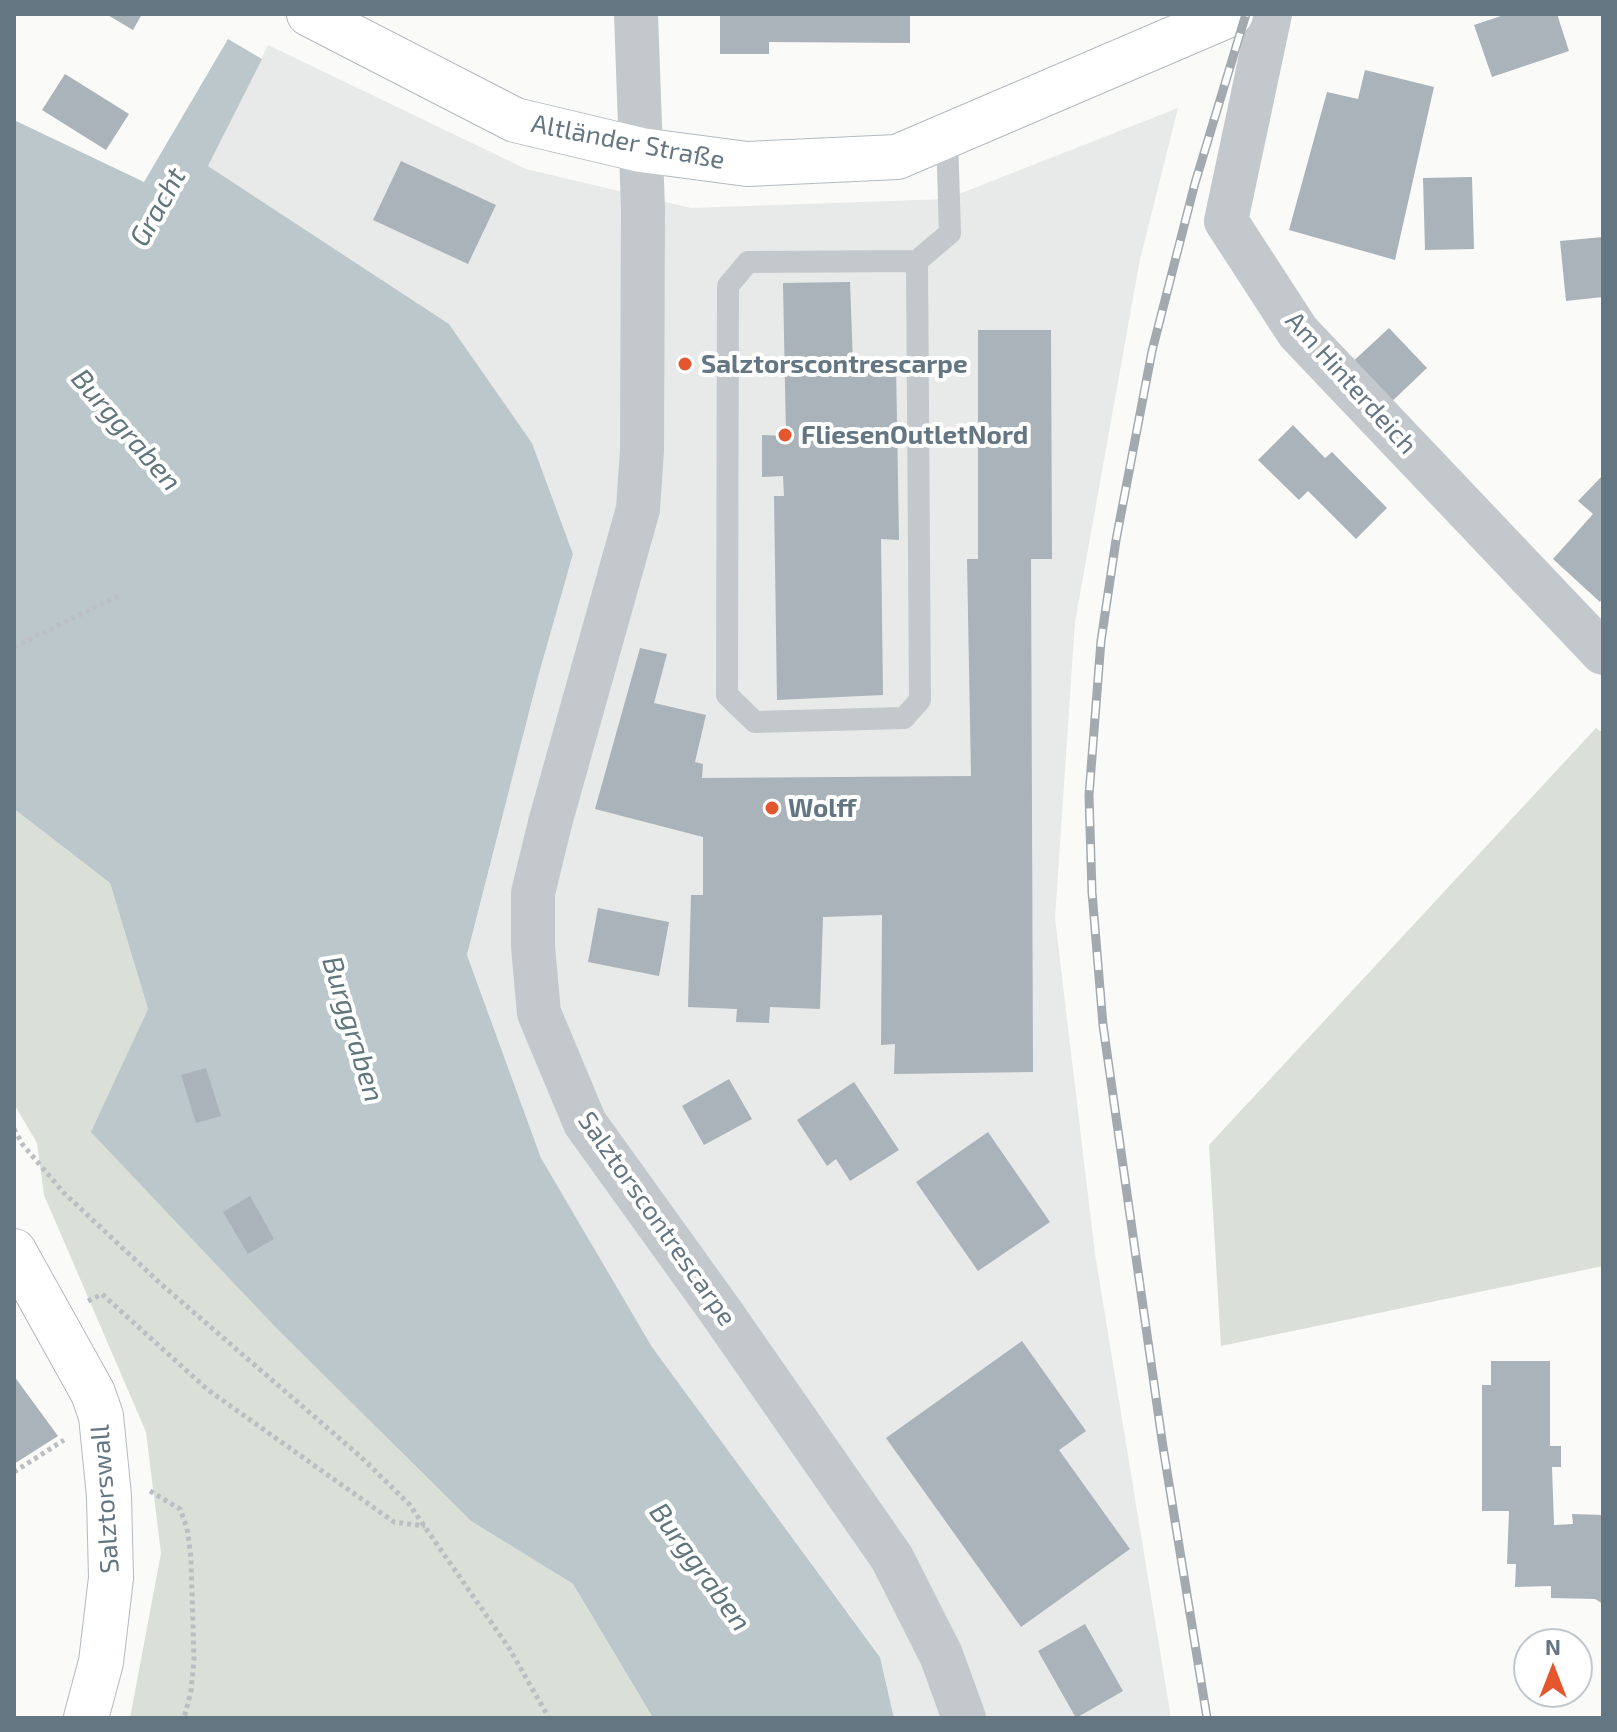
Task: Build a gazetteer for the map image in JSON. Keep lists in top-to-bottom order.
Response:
{
  "streets": {
    "main road": ["Altländer Straße", "Salztorswall"],
    "street": ["Am Hinterdeich", "Salztorscontrescarpe"]
  },
  "crossings": [
    ["Altländer Straße", "Salztorscontrescarpe"]
  ],
  "water": ["Gracht", "Burggraben"],
  "places": ["Salztorscontrescarpe", "FliesenOutletNord", "Wolff"],
  "north": "top"
}
